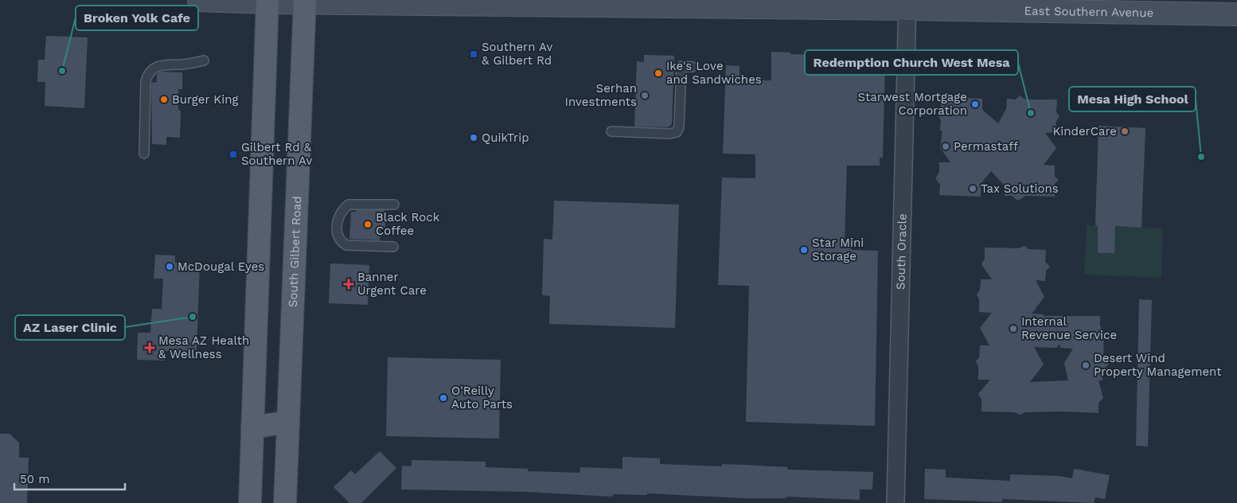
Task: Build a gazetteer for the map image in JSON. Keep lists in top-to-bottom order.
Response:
{
  "streets": {
    "main road": ["East Southern Avenue", "South Gilbert Road"],
    "street": ["South Oracle"]
  },
  "crossings": [
    ["East Southern Avenue", "South Gilbert Road"],
    ["East Southern Avenue", "South Oracle"]
  ],
  "places": {
    "transit": ["Southern Av & Gilbert Rd", "Gilbert Rd & Southern Av"],
    "other": [
      "Broken Yolk Cafe",
      "Ike's Love and Sandwiches",
      "Serhan Investments",
      "Burger King",
      "Starwest Mortgage Corporation",
      "Redemption Church West Mesa",
      "KinderCare",
      "QuikTrip",
      "Permastaff",
      "Mesa High School",
      "Tax Solutions",
      "Black Rock Coffee",
      "Star Mini Storage",
      "McDougal Eyes",
      "AZ Laser Clinic",
      "Internal Revenue Service",
      "Desert Wind Property Management",
      "O'Reilly Auto Parts"
    ],
    "health": ["Banner Urgent Care", "Mesa AZ Health & Wellness"]
  },
  "scale_bar": "50 m"
}
